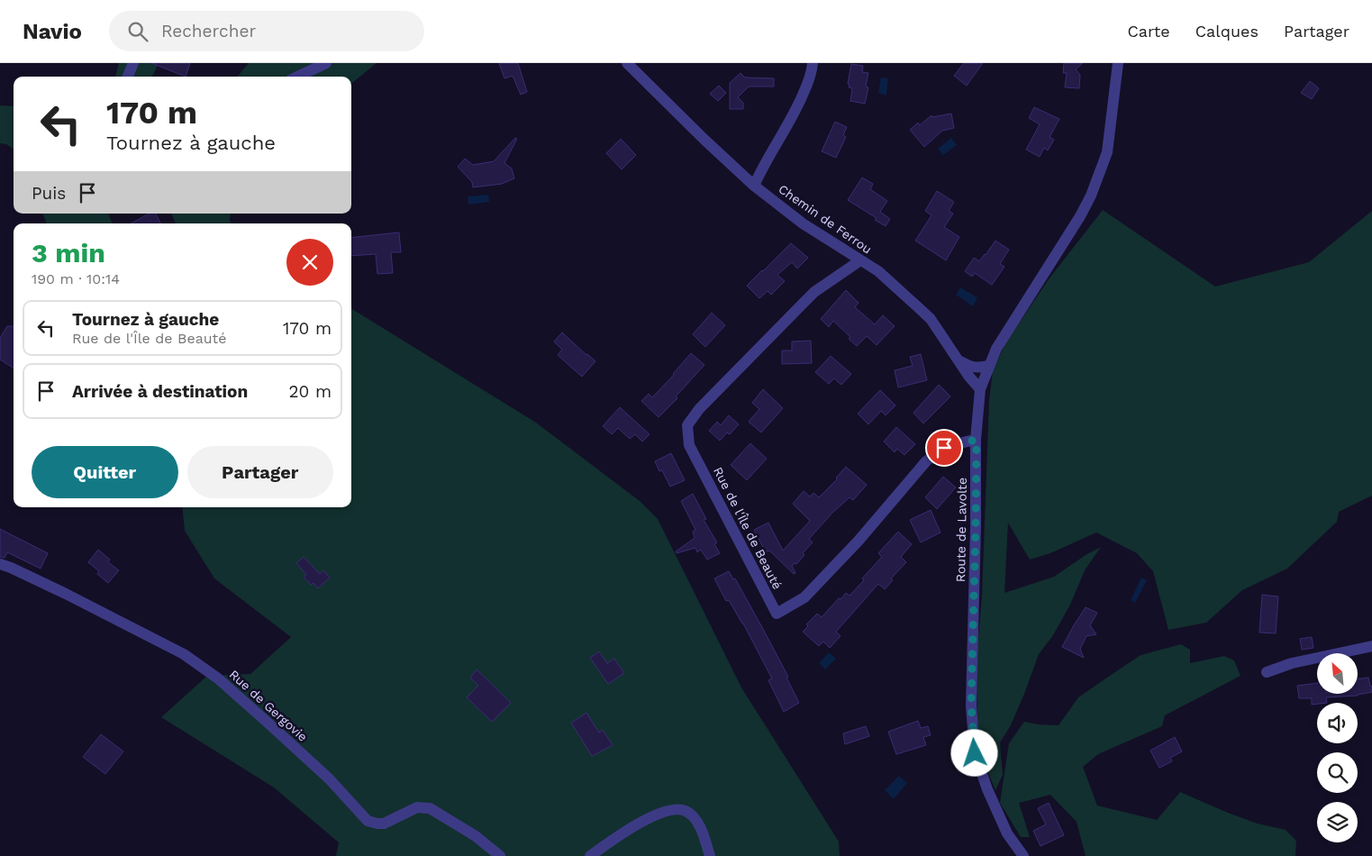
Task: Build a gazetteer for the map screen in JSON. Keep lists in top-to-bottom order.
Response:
{
  "streets": {
    "street": [
      "Chemin de Ferrou",
      "Rue de l'Île de Beauté",
      "Route de Lavolte",
      "Rue de Gergovie"
    ]
  },
  "crossings": [
    ["Chemin de Ferrou", "Rue de l'Île de Beauté"],
    ["Chemin de Ferrou", "Route de Lavolte"],
    ["Rue de l'Île de Beauté", "Route de Lavolte"]
  ],
  "north": "top left",
  "page": {
    "header": "Navio",
    "search": "Rechercher",
    "nav": ["Carte", "Calques", "Partager"],
    "turn": ["170 m", "Tournez à gauche"],
    "then": "Puis",
    "heading": ["3 min", "190 m · 10:14"],
    "list": [
      {
        "name": "Tournez à gauche",
        "note": "Rue de l'Île de Beauté",
        "value": "170 m"
      },
      {
        "name": "Arrivée à destination",
        "value": "20 m"
      }
    ],
    "buttons": ["Quitter", "Partager"]
  }
}
